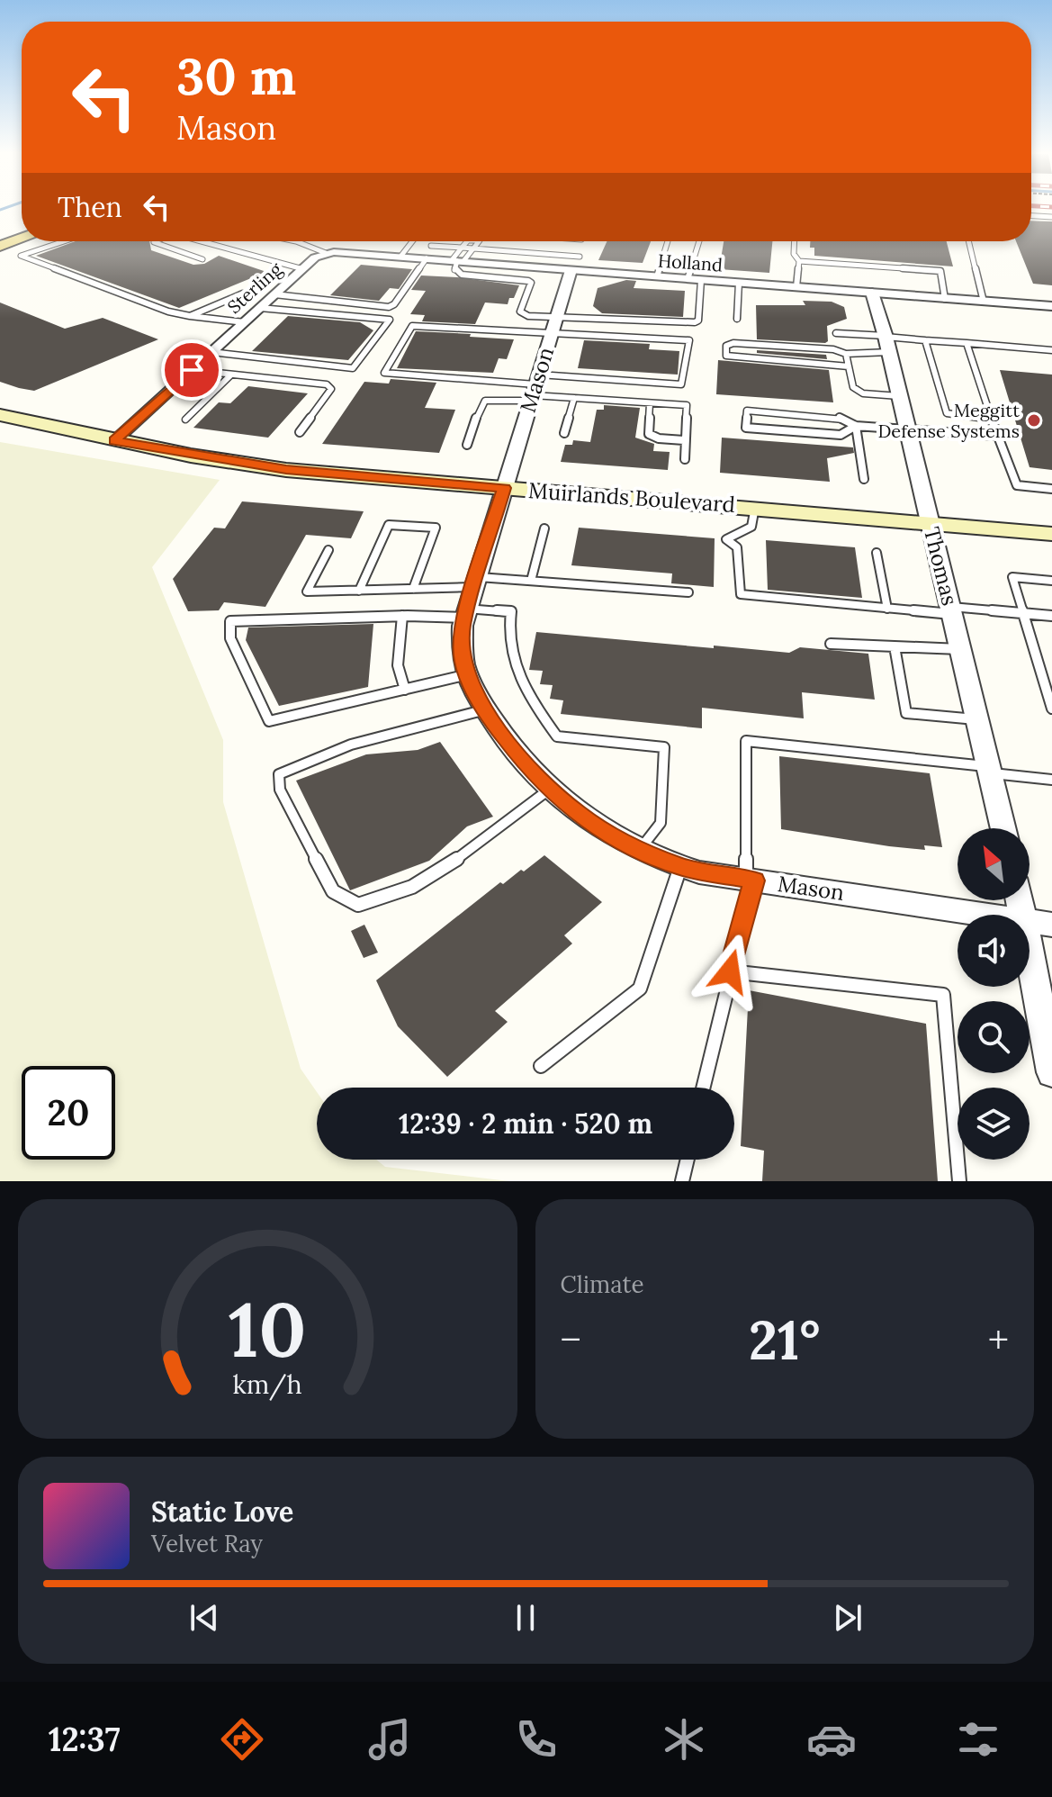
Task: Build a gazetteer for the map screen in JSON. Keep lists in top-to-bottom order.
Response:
{
  "streets": {
    "main road": ["Muirlands Boulevard"],
    "street": [
      "Holland",
      "Sterling",
      "Mason",
      "Thomas"
    ]
  },
  "crossings": [
    ["Holland", "Sterling"],
    ["Holland", "Mason"],
    ["Holland", "Thomas"],
    ["Sterling", "Muirlands Boulevard"],
    ["Mason", "Muirlands Boulevard"],
    ["Muirlands Boulevard", "Thomas"]
  ],
  "places": ["Meggitt Defense Systems"],
  "north": "top left",
  "page": {
    "turn": ["30 m", "Mason"],
    "then": "Then",
    "limit": "20",
    "trip": "12:39 · 2 min · 520 m",
    "tile": "Climate",
    "heat": ["−", "21°", "+"],
    "song": ["Static Love", "Velvet Ray"],
    "tabs": "12:37",
    "gauge": ["10", "km/h"]
  }
}
